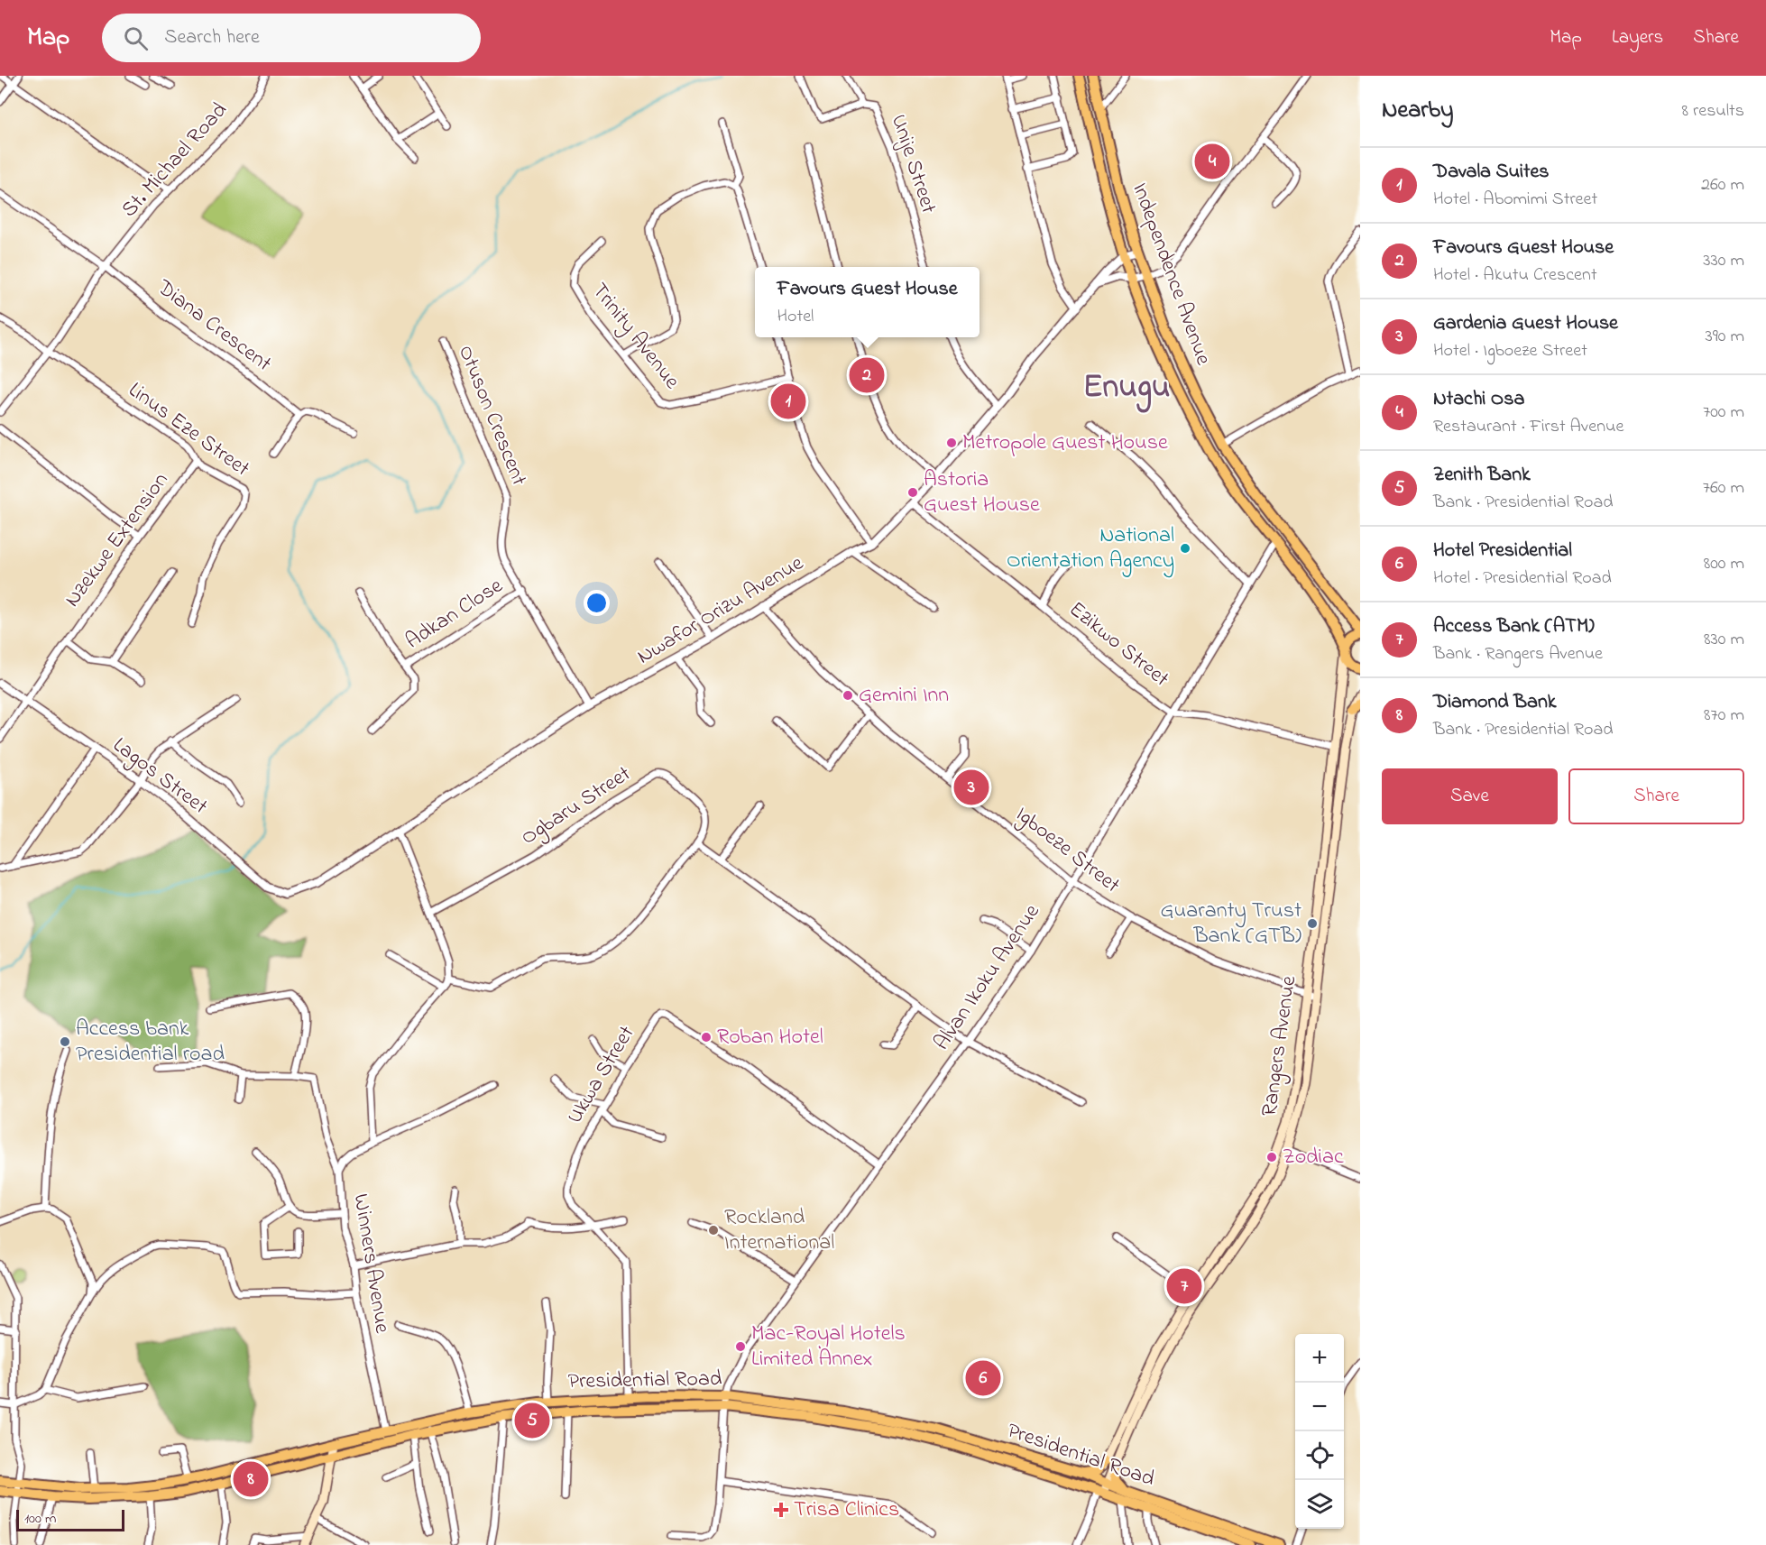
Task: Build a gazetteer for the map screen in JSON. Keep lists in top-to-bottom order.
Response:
{
  "streets": {
    "main road": ["Independence Avenue", "Rangers Avenue", "Presidential Road"],
    "street": [
      "St. Michael Road",
      "Unije Street",
      "Diana Crescent",
      "Trinity Avenue",
      "Otuson Crescent",
      "Linus Eze Street",
      "Nzekwe Extension",
      "Nwafor Orizu Avenue",
      "Adkan Close",
      "Ezikwo Street",
      "Lagos Street",
      "Ogbaru Street",
      "Igboeze Street",
      "Alvan Ikoku Avenue",
      "Ukwa Street",
      "Winners Avenue"
    ]
  },
  "crossings": [
    ["St. Michael Road", "Diana Crescent"],
    ["St. Michael Road", "Linus Eze Street"],
    ["Independence Avenue", "Nwafor Orizu Avenue"],
    ["Independence Avenue", "Alvan Ikoku Avenue"],
    ["Independence Avenue", "Rangers Avenue"],
    ["Otuson Crescent", "Nwafor Orizu Avenue"],
    ["Otuson Crescent", "Adkan Close"],
    ["Linus Eze Street", "Nzekwe Extension"],
    ["Nzekwe Extension", "Lagos Street"],
    ["Nwafor Orizu Avenue", "Ezikwo Street"],
    ["Nwafor Orizu Avenue", "Lagos Street"],
    ["Nwafor Orizu Avenue", "Igboeze Street"],
    ["Ezikwo Street", "Alvan Ikoku Avenue"],
    ["Ezikwo Street", "Rangers Avenue"],
    ["Igboeze Street", "Alvan Ikoku Avenue"],
    ["Igboeze Street", "Rangers Avenue"],
    ["Alvan Ikoku Avenue", "Ukwa Street"],
    ["Alvan Ikoku Avenue", "Presidential Road"],
    ["Ukwa Street", "Presidential Road"],
    ["Winners Avenue", "Presidential Road"]
  ],
  "districts": ["Enugu"],
  "places": {
    "other": [
      "Metropole Guest House",
      "Astoria Guest House",
      "National Orientation Agency",
      "Gemini Inn",
      "Guaranty Trust Bank (GTB)",
      "Roban Hotel",
      "Access bank Presidential road",
      "Zodiac",
      "Rockland International",
      "Mac-Royal Hotels Limited Annex"
    ],
    "health": ["Trisa Clinics"]
  },
  "scale_bar": "100 m",
  "page": {
    "header": "Map",
    "search": "Search here",
    "nav": ["Map", "Layers", "Share"],
    "heading": ["Nearby", "8 results"],
    "pins": [
      "4",
      "2",
      "1",
      "3",
      "7",
      "6",
      "5",
      "8"
    ],
    "list": [
      {
        "mark": "1",
        "name": "Davala Suites",
        "note": "Hotel · Abomimi Street",
        "value": "260 m"
      },
      {
        "mark": "2",
        "name": "Favours Guest House",
        "note": "Hotel · Akutu Crescent",
        "value": "330 m"
      },
      {
        "mark": "3",
        "name": "Gardenia Guest House",
        "note": "Hotel · Igboeze Street",
        "value": "390 m"
      },
      {
        "mark": "4",
        "name": "Ntachi Osa",
        "note": "Restaurant · First Avenue",
        "value": "700 m"
      },
      {
        "mark": "5",
        "name": "Zenith Bank",
        "note": "Bank · Presidential Road",
        "value": "760 m"
      },
      {
        "mark": "6",
        "name": "Hotel Presidential",
        "note": "Hotel · Presidential Road",
        "value": "800 m"
      },
      {
        "mark": "7",
        "name": "Access Bank (ATM)",
        "note": "Bank · Rangers Avenue",
        "value": "830 m"
      },
      {
        "mark": "8",
        "name": "Diamond Bank",
        "note": "Bank · Presidential Road",
        "value": "870 m"
      }
    ],
    "popup": ["Favours Guest House", "Hotel"],
    "buttons": ["Save", "Share"],
    "map_buttons": ["+", "−"],
    "scale": "100 m"
  }
}
